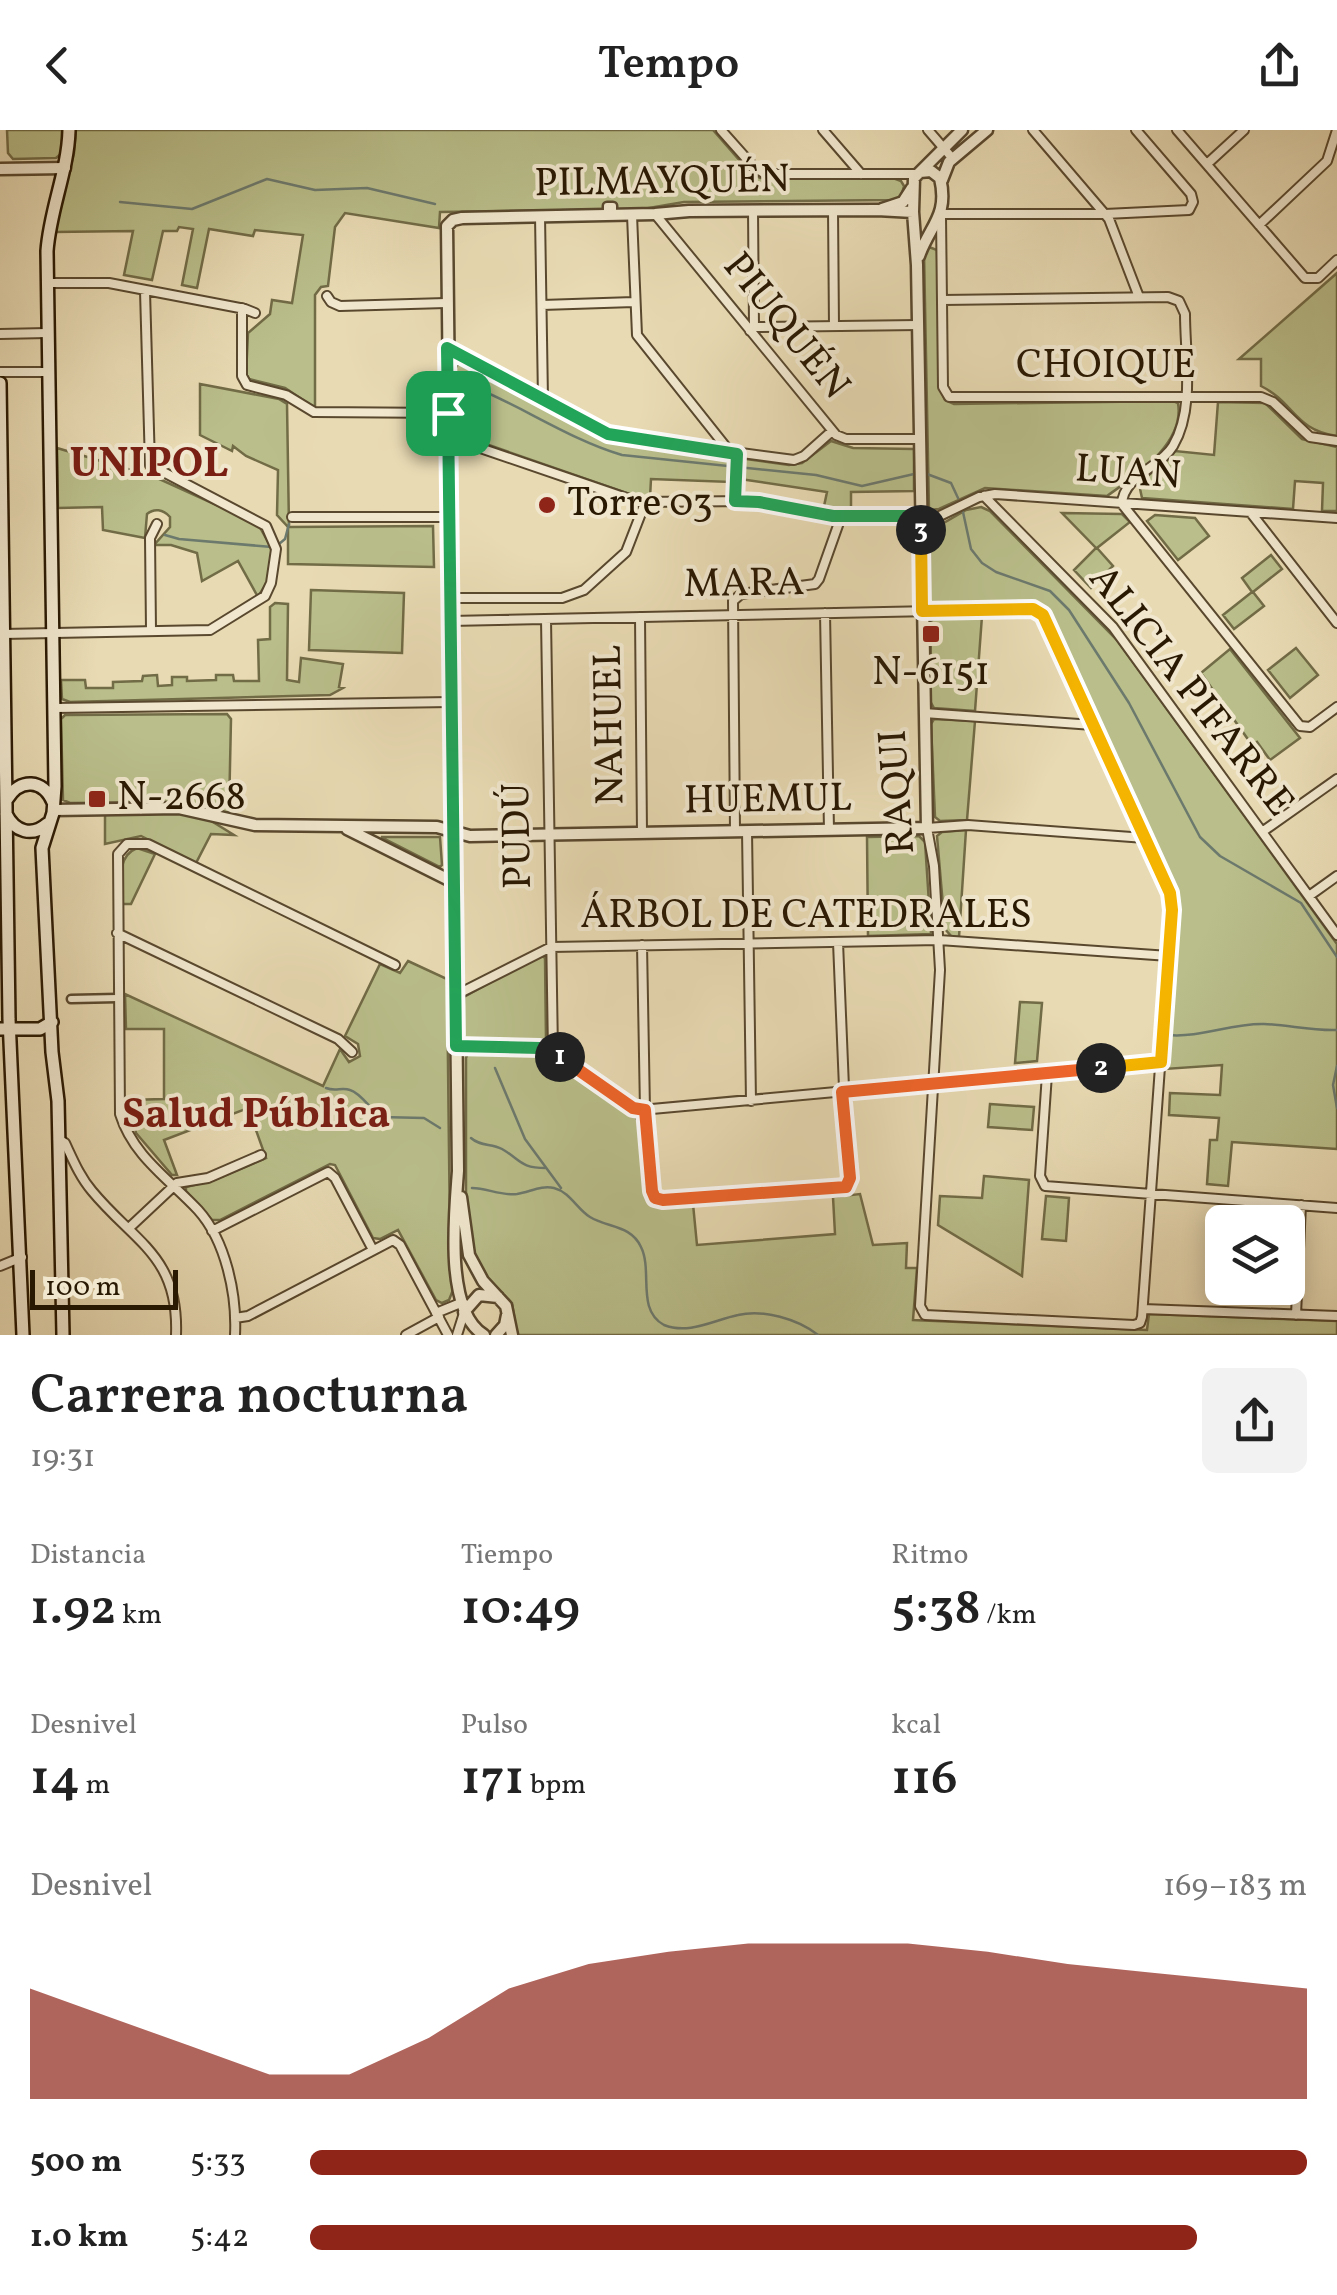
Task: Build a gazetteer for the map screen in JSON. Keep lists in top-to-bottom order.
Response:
{
  "streets": {
    "street": [
      "PILMAYQUÉN",
      "PIUQUÉN",
      "CHOIQUE",
      "LUAN",
      "MARA",
      "ALICIA PIFARRE",
      "NAHUEL",
      "RAQUI",
      "HUEMUL",
      "PUDÚ",
      "ÁRBOL DE CATEDRALES"
    ]
  },
  "crossings": [
    ["PILMAYQUÉN", "PIUQUÉN"],
    ["PILMAYQUÉN", "RAQUI"],
    ["CHOIQUE", "RAQUI"],
    ["LUAN", "ALICIA PIFARRE"],
    ["LUAN", "RAQUI"],
    ["MARA", "NAHUEL"],
    ["MARA", "RAQUI"],
    ["MARA", "PUDÚ"],
    ["NAHUEL", "HUEMUL"],
    ["RAQUI", "HUEMUL"],
    ["RAQUI", "ÁRBOL DE CATEDRALES"],
    ["HUEMUL", "PUDÚ"],
    ["PUDÚ", "ÁRBOL DE CATEDRALES"]
  ],
  "districts": ["UNIPOL", "Salud Pública"],
  "places": {
    "other": ["Torre 03"],
    "transit": ["N-6151", "N-2668"]
  },
  "scale_bar": "100 m",
  "page": {
    "header": "Tempo",
    "pins": ["3", "1", "2"],
    "scale": "100 m",
    "heading": ["Carrera nocturna", "19:31"],
    "stats": [
      ["Distancia", "1.92 km"],
      ["Tiempo", "10:49"],
      ["Ritmo", "5:38 /km"],
      ["Desnivel", "14 m"],
      ["Pulso", "171 bpm"],
      ["kcal", "116"]
    ],
    "chart": ["Desnivel", "169–183 m"],
    "list": [
      {
        "name": "500 m",
        "note": "5:33"
      },
      {
        "name": "1.0 km",
        "note": "5:42"
      }
    ]
  }
}
